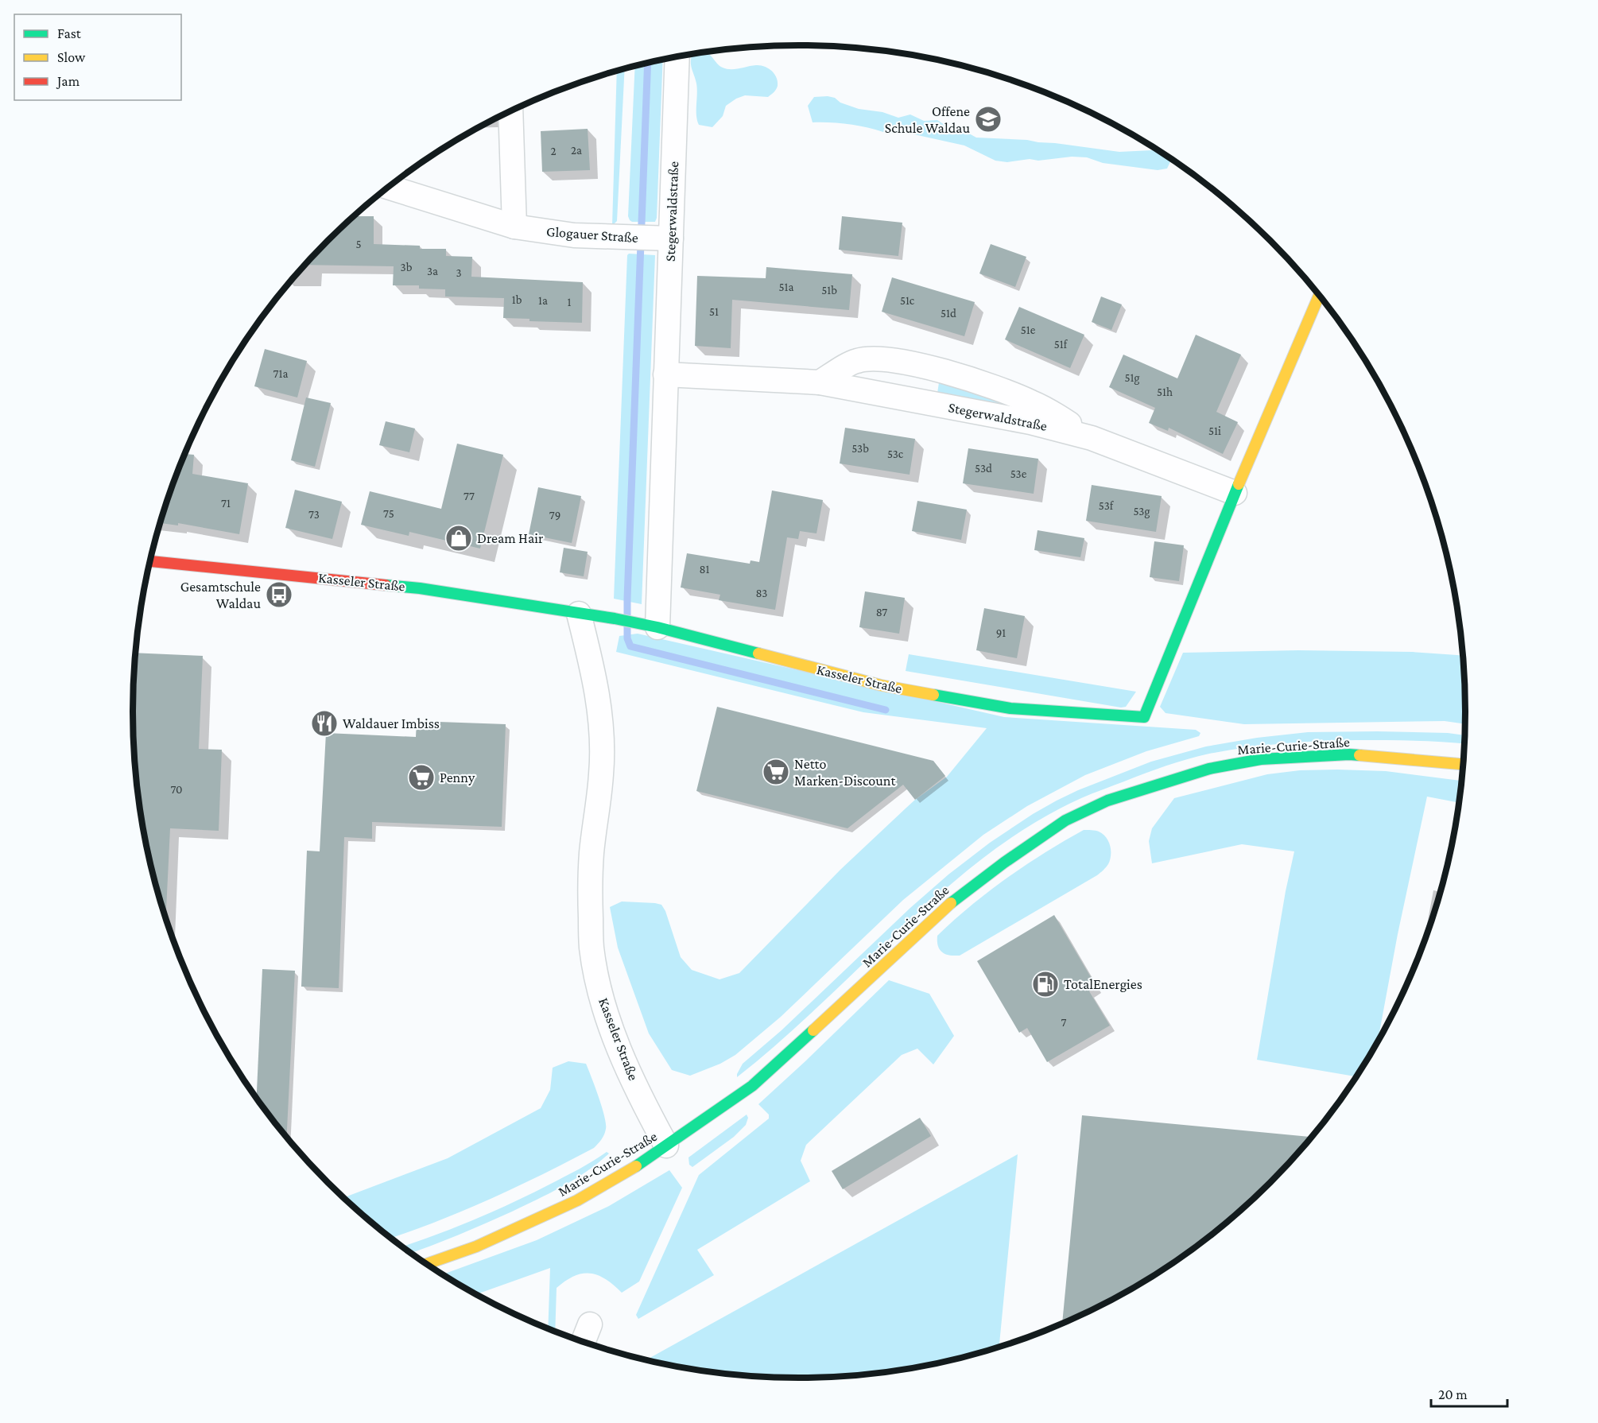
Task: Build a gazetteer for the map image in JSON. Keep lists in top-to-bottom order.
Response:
{
  "streets": {
    "street": [
      "Stegerwaldstraße",
      "Glogauer Straße",
      "Kasseler Straße",
      "Marie-Curie-Straße"
    ]
  },
  "crossings": [
    ["Stegerwaldstraße", "Glogauer Straße"],
    ["Stegerwaldstraße", "Kasseler Straße"],
    ["Kasseler Straße", "Marie-Curie-Straße"]
  ],
  "places": {
    "school or university": ["Offene Schule Waldau"],
    "shop": ["Dream Hair"],
    "bus stop": ["Gesamtschule Waldau"],
    "restaurant": ["Waldauer Imbiss"],
    "supermarket": ["Netto Marken-Discount", "Penny"],
    "fuel station": ["TotalEnergies"]
  },
  "house_numbers": [
    "2a",
    "2",
    "5",
    "3b",
    "3a",
    "3",
    "51a",
    "51b",
    "1b",
    "1a",
    "51c",
    "1",
    "51",
    "51d",
    "51e",
    "51f",
    "71a",
    "51g",
    "51h",
    "51i",
    "53b",
    "53c",
    "53d",
    "53e",
    "77",
    "71",
    "53f",
    "53g",
    "75",
    "73",
    "79",
    "81",
    "83",
    "87",
    "91",
    "70",
    "7"
  ],
  "legend": ["Fast", "Slow", "Jam"],
  "scale_bar": "20 m"
}
